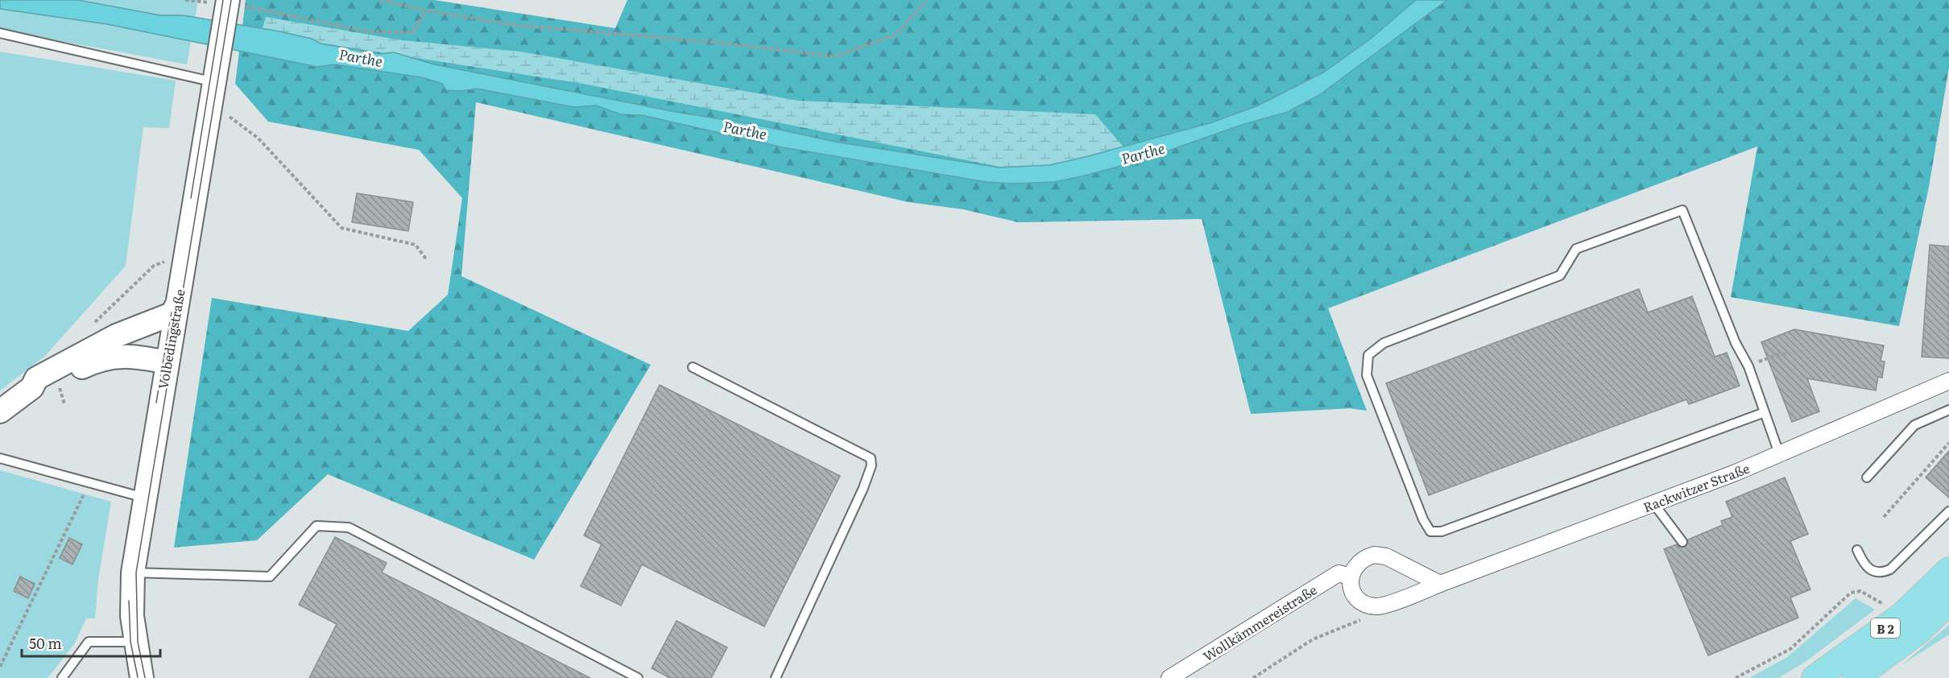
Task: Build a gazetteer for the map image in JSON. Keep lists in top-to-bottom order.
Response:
{
  "streets": {
    "main road": ["Volbedingstraße", "B 2"],
    "street": ["Rackwitzer Straße", "Wollkämmereistraße"]
  },
  "water": ["Parthe"],
  "scale_bar": "50 m"
}
